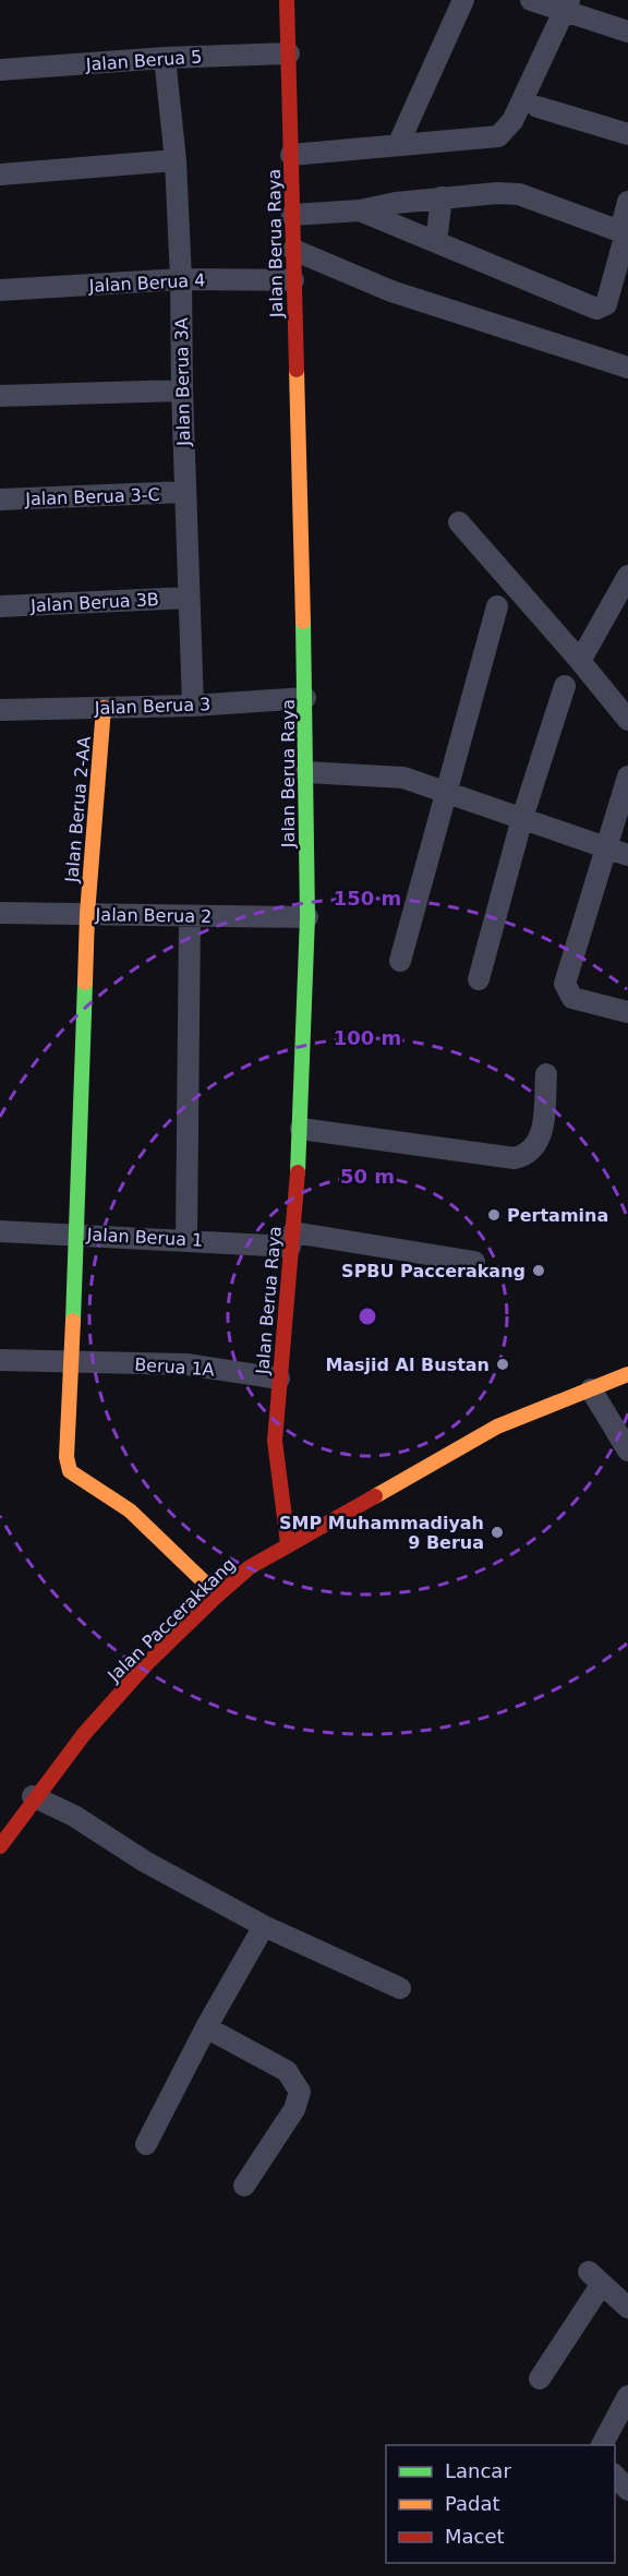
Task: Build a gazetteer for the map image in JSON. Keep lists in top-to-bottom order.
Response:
{
  "streets": {
    "street": [
      "Jalan Berua 5",
      "Jalan Berua Raya",
      "Jalan Berua 4",
      "Jalan Berua 3A",
      "Jalan Berua 3-C",
      "Jalan Berua 3B",
      "Jalan Berua 3",
      "Jalan Berua 2-AA",
      "Jalan Berua 2",
      "Jalan Berua 1",
      "Berua 1A",
      "Jalan Paccerakkang"
    ]
  },
  "crossings": [
    ["Jalan Berua 5", "Jalan Berua Raya"],
    ["Jalan Berua 5", "Jalan Berua 3A"],
    ["Jalan Berua Raya", "Jalan Berua 4"],
    ["Jalan Berua Raya", "Jalan Berua 3"],
    ["Jalan Berua Raya", "Jalan Berua 2"],
    ["Jalan Berua Raya", "Jalan Berua 1"],
    ["Jalan Berua Raya", "Berua 1A"],
    ["Jalan Berua Raya", "Jalan Paccerakkang"],
    ["Jalan Berua 4", "Jalan Berua 3A"],
    ["Jalan Berua 3A", "Jalan Berua 3-C"],
    ["Jalan Berua 3A", "Jalan Berua 3B"],
    ["Jalan Berua 3A", "Jalan Berua 3"],
    ["Jalan Berua 3", "Jalan Berua 2-AA"],
    ["Jalan Berua 2-AA", "Jalan Berua 2"],
    ["Jalan Berua 2-AA", "Jalan Berua 1"],
    ["Jalan Berua 2-AA", "Berua 1A"],
    ["Jalan Berua 2-AA", "Jalan Paccerakkang"]
  ],
  "places": [
    "Pertamina",
    "SPBU Paccerakang",
    "Masjid Al Bustan",
    "SMP Muhammadiyah 9 Berua"
  ],
  "legend": ["Lancar", "Padat", "Macet"],
  "rings": ["150 m", "100 m", "50 m"]
}
